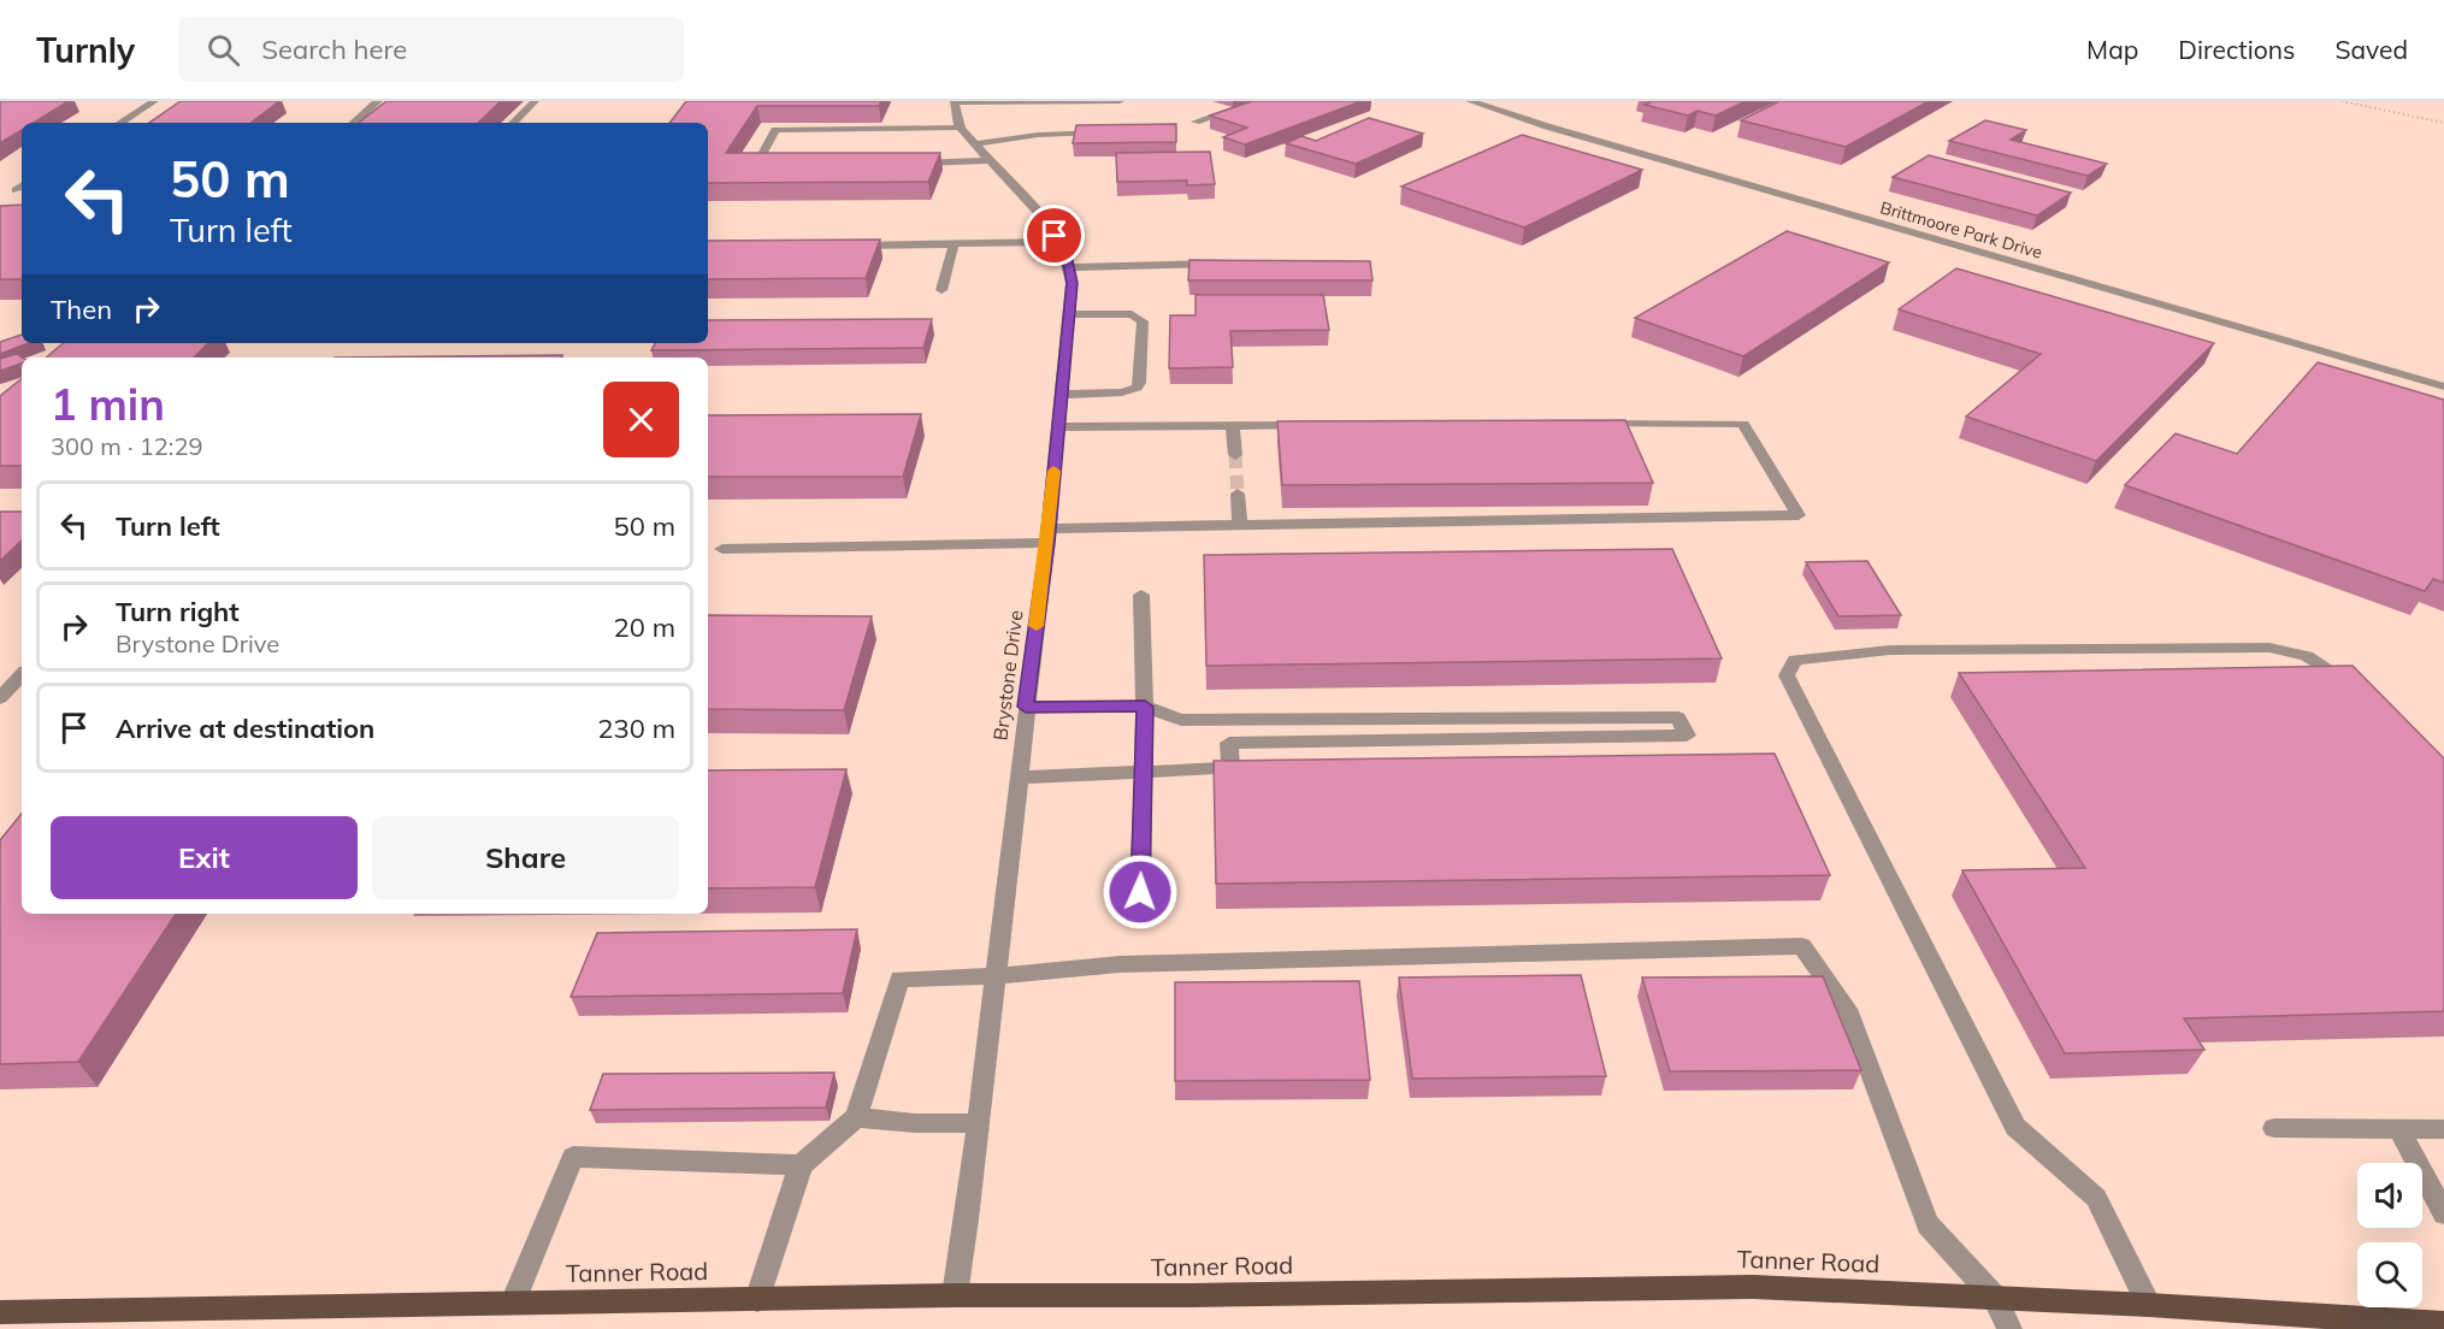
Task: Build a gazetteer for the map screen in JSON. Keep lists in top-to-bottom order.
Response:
{
  "streets": {
    "main road": ["Tanner Road"],
    "street": ["Brittmoore Park Drive", "Brystone Drive"]
  },
  "crossings": [
    ["Brystone Drive", "Tanner Road"]
  ],
  "page": {
    "header": "Turnly",
    "search": "Search here",
    "nav": ["Map", "Directions", "Saved"],
    "turn": ["50 m", "Turn left"],
    "then": "Then",
    "heading": ["1 min", "300 m · 12:29"],
    "list": [
      {
        "name": "Turn left",
        "value": "50 m"
      },
      {
        "name": "Turn right",
        "note": "Brystone Drive",
        "value": "20 m"
      },
      {
        "name": "Arrive at destination",
        "value": "230 m"
      }
    ],
    "buttons": ["Exit", "Share"]
  }
}
